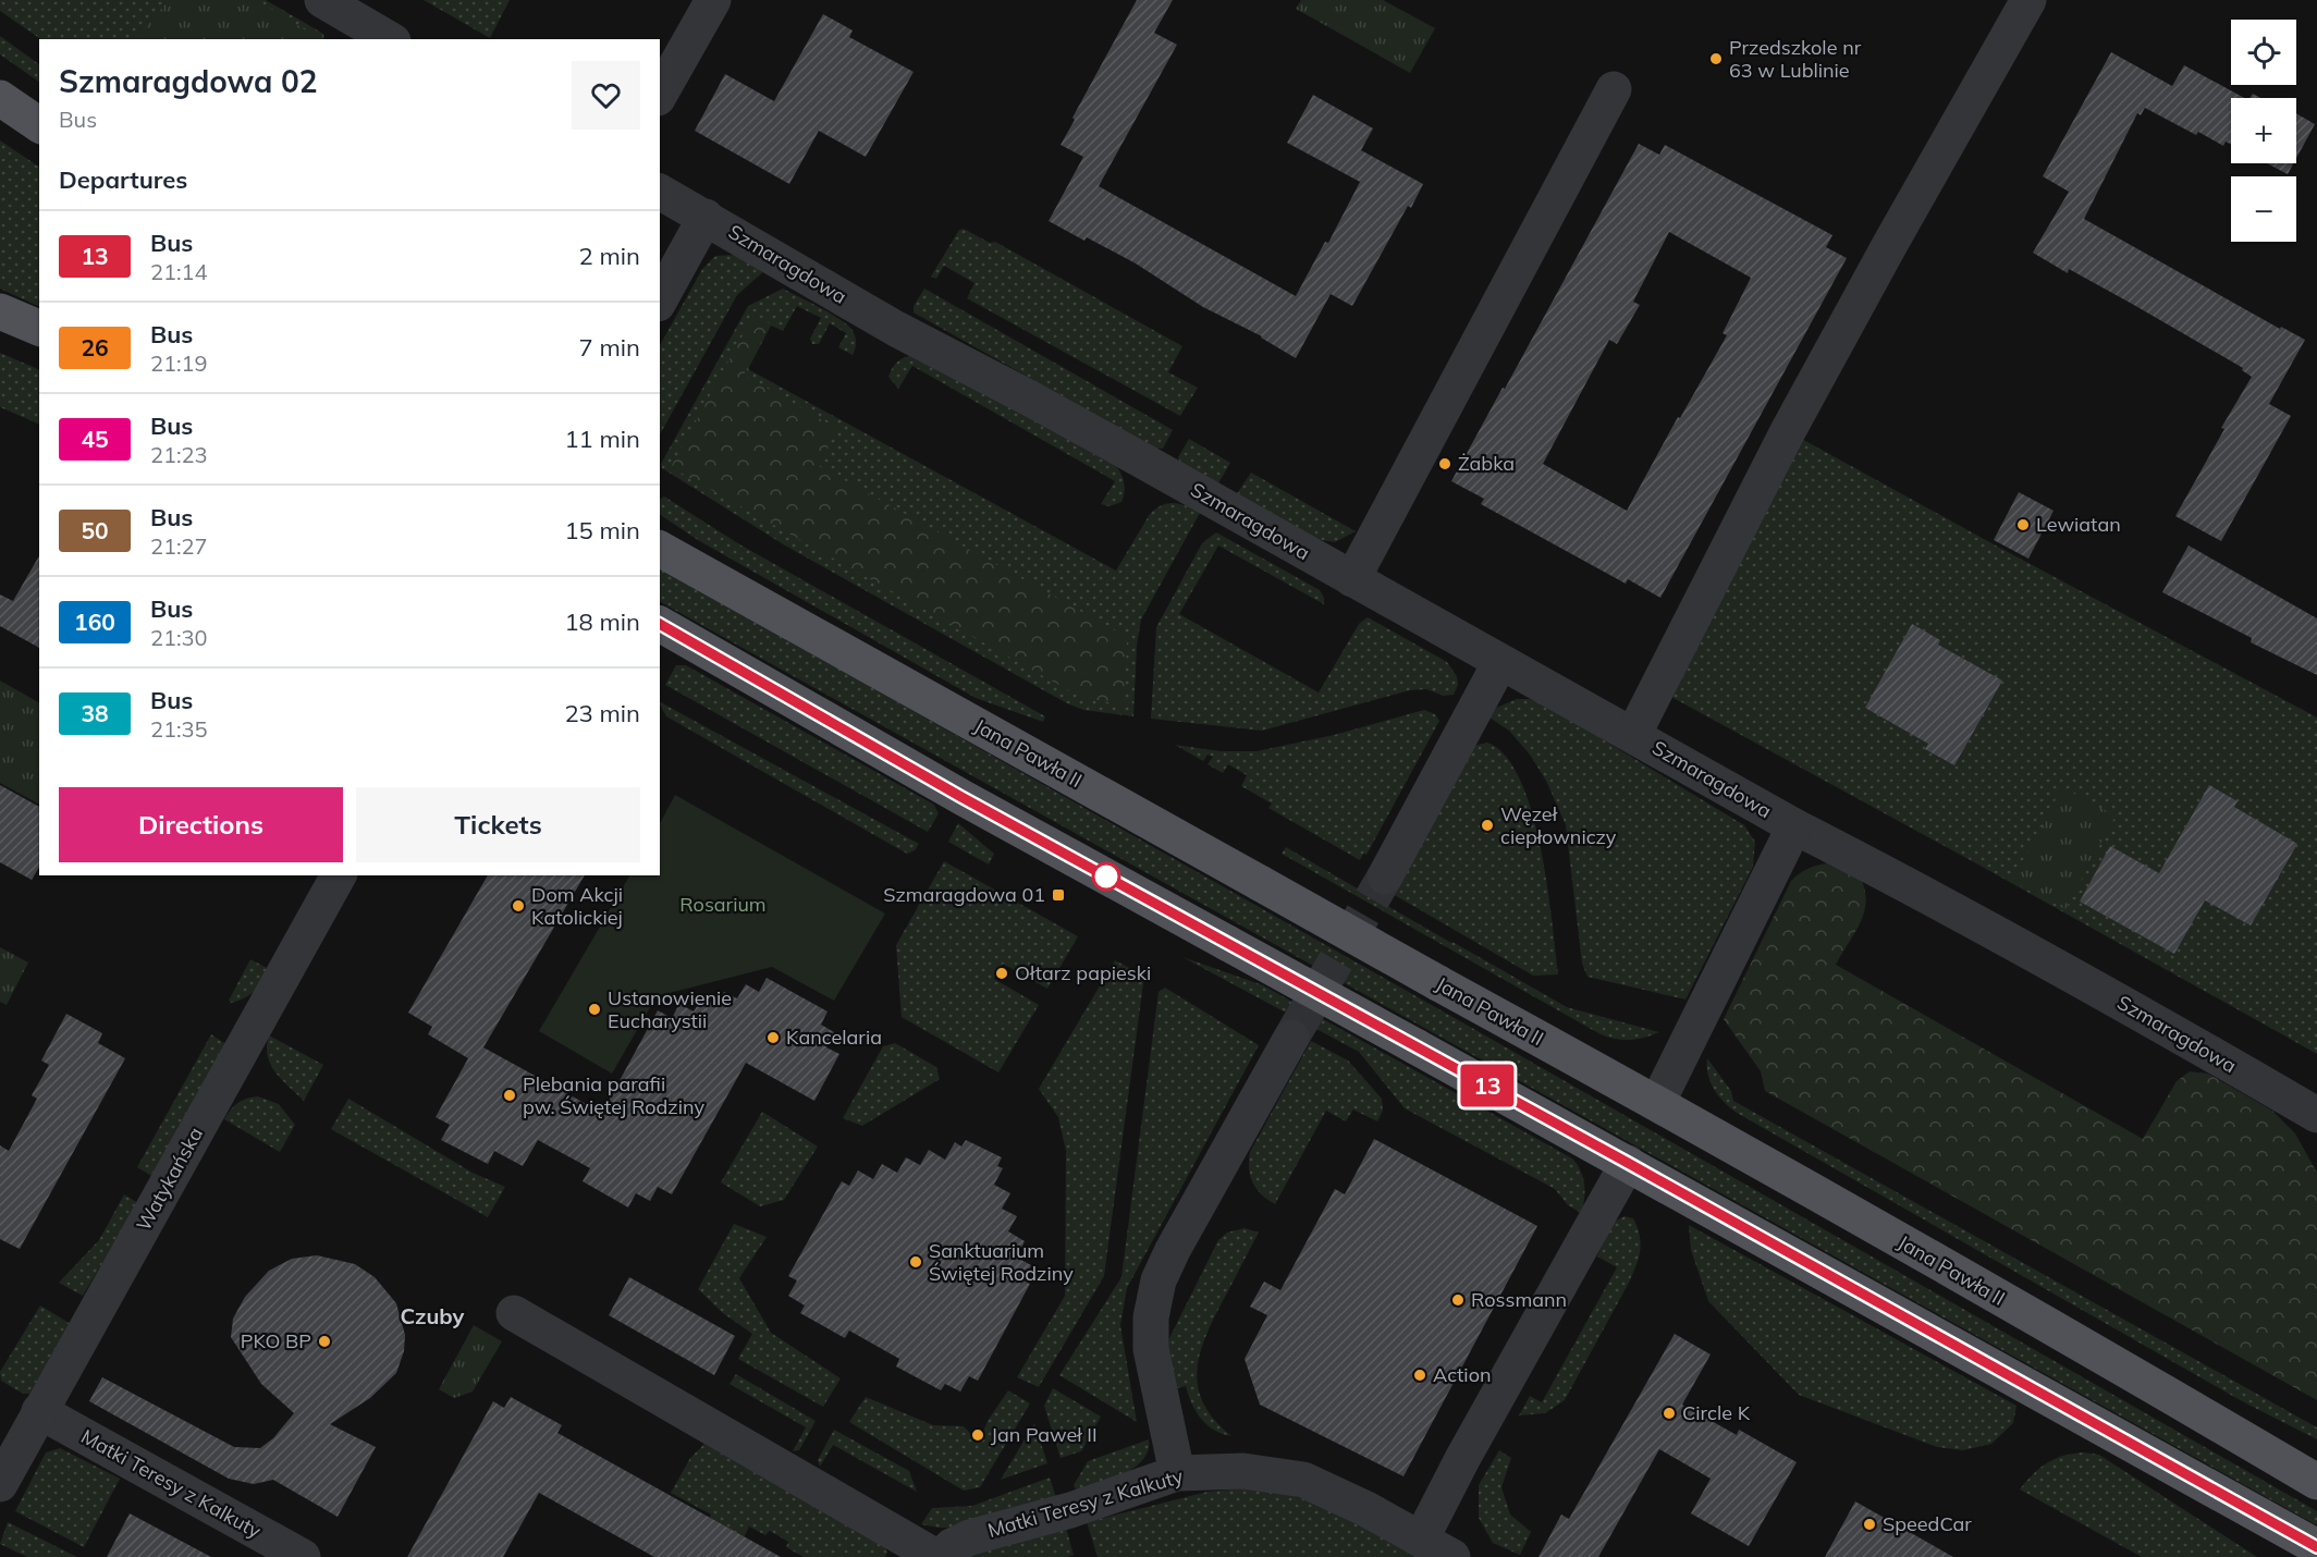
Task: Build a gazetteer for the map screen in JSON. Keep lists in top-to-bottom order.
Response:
{
  "streets": {
    "main road": ["Jana Pawła II"],
    "street": ["Szmaragdowa", "Watykańska", "Matki Teresy z Kalkuty"]
  },
  "crossings": [
    ["Szmaragdowa", "Jana Pawła II"],
    ["Watykańska", "Matki Teresy z Kalkuty"]
  ],
  "districts": ["Czuby"],
  "parks": ["Rosarium"],
  "places": {
    "other": [
      "Przedszkole nr 63 w Lublinie",
      "Żabka",
      "Lewiatan",
      "Węzeł ciepłowniczy",
      "Dom Akcji Katolickiej",
      "Ołtarz papieski",
      "Ustanowienie Eucharystii",
      "Kancelaria",
      "Plebania parafii pw. Świętej Rodziny",
      "Sanktuarium Świętej Rodziny",
      "Rossmann",
      "PKO BP",
      "Action",
      "Circle K",
      "Jan Paweł II",
      "SpeedCar"
    ],
    "transit": ["Szmaragdowa 01"]
  },
  "lines": ["bus line 13"],
  "page": {
    "on_map": "13",
    "map_buttons": ["+", "−"],
    "heading": [
      ["Szmaragdowa 02", "Bus"],
      "Departures"
    ],
    "list": [
      {
        "mark": "13",
        "name": "Bus",
        "note": "21:14",
        "value": "2 min"
      },
      {
        "mark": "26",
        "name": "Bus",
        "note": "21:19",
        "value": "7 min"
      },
      {
        "mark": "45",
        "name": "Bus",
        "note": "21:23",
        "value": "11 min"
      },
      {
        "mark": "50",
        "name": "Bus",
        "note": "21:27",
        "value": "15 min"
      },
      {
        "mark": "160",
        "name": "Bus",
        "note": "21:30",
        "value": "18 min"
      },
      {
        "mark": "38",
        "name": "Bus",
        "note": "21:35",
        "value": "23 min"
      }
    ],
    "buttons": ["Directions", "Tickets"]
  }
}
